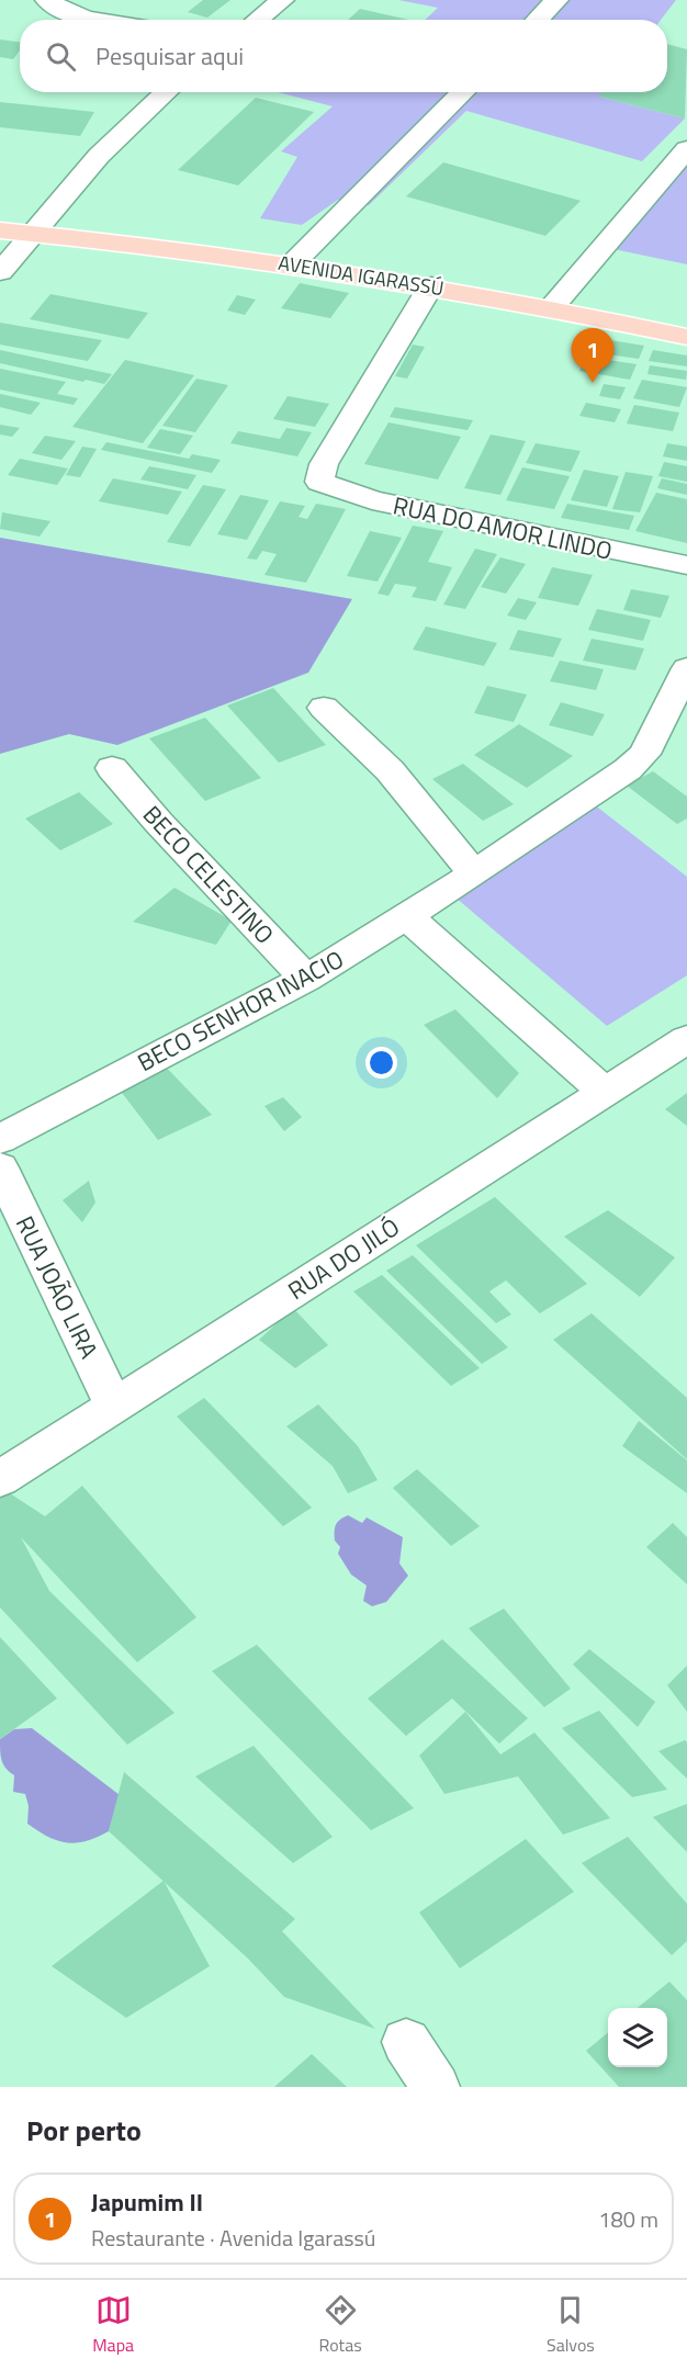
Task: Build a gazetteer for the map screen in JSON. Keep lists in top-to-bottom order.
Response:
{
  "streets": {
    "main road": ["AVENIDA IGARASSÚ"],
    "street": [
      "RUA DO AMOR LINDO",
      "BECO CELESTINO",
      "BECO SENHOR INACIO",
      "RUA DO JILÓ",
      "RUA JOÃO LIRA"
    ]
  },
  "crossings": [
    ["AVENIDA IGARASSÚ", "RUA DO AMOR LINDO"],
    ["BECO CELESTINO", "BECO SENHOR INACIO"],
    ["RUA DO JILÓ", "RUA JOÃO LIRA"]
  ],
  "page": {
    "search": "Pesquisar aqui",
    "pins": "1",
    "heading": "Por perto",
    "list": [
      {
        "mark": "1",
        "name": "Japumim II",
        "note": "Restaurante · Avenida Igarassú",
        "value": "180 m"
      }
    ],
    "nav": ["Mapa", "Rotas", "Salvos"]
  }
}
